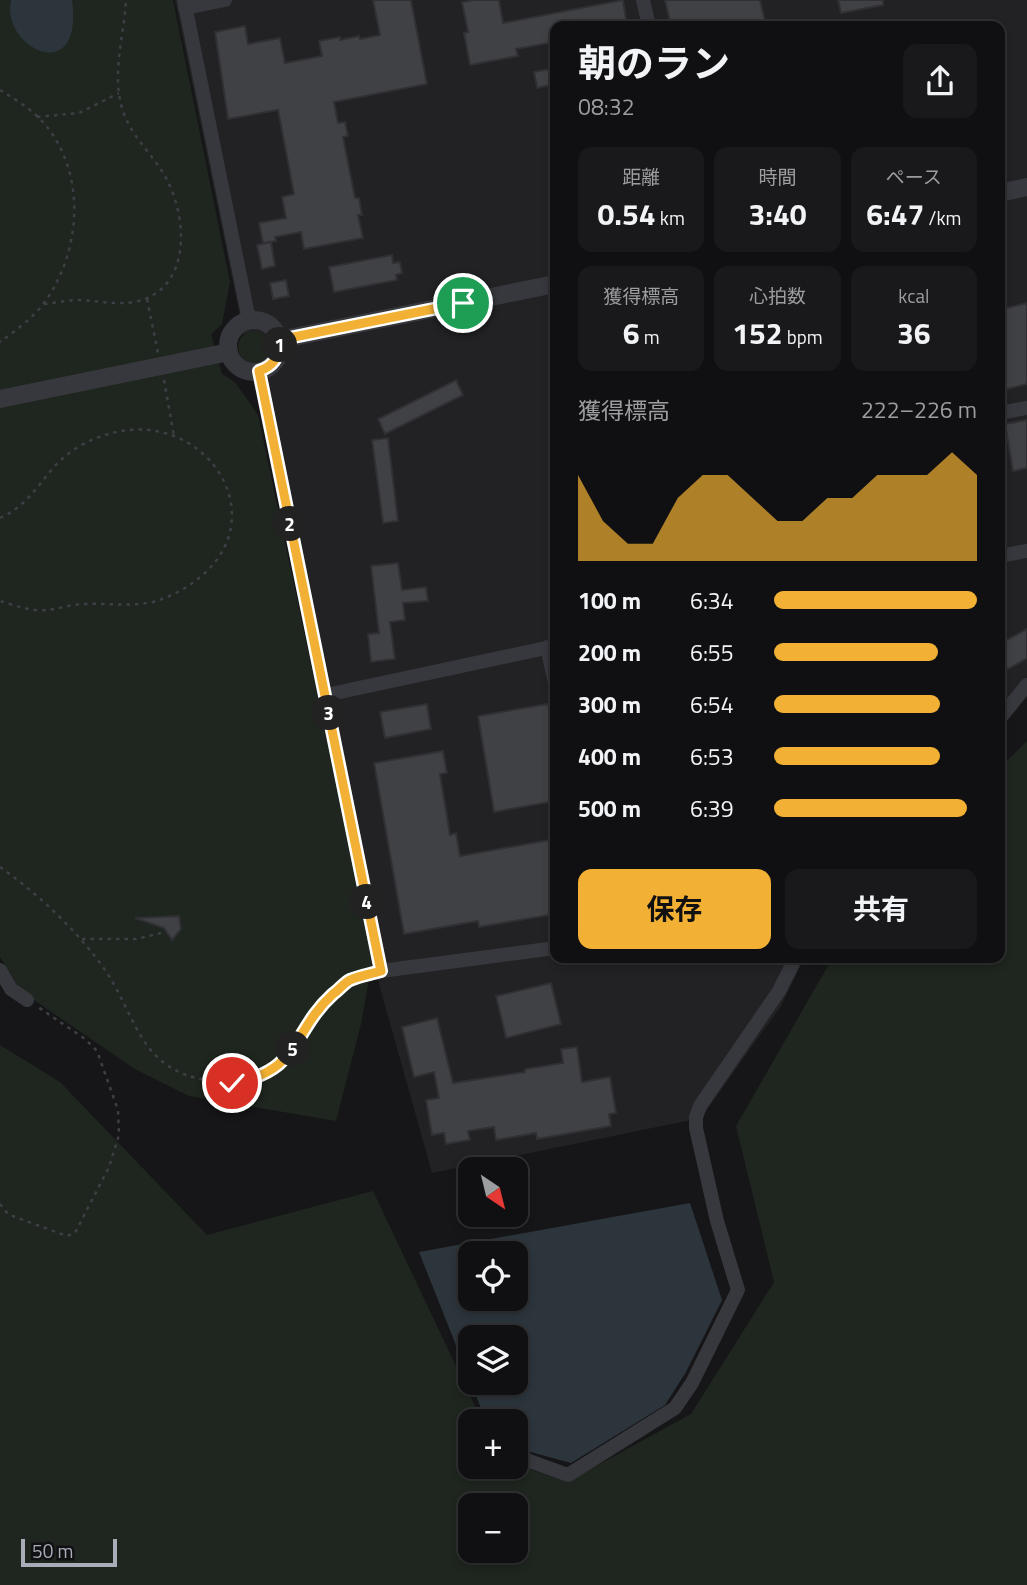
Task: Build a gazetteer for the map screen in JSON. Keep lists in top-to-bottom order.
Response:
{
  "scale_bar": "50 m",
  "north": "bottom right",
  "page": {
    "heading": ["朝のラン", "08:32"],
    "stats": [
      ["距離", "0.54 km"],
      ["時間", "3:40"],
      ["ペース", "6:47 /km"],
      ["獲得標高", "6 m"],
      ["心拍数", "152 bpm"],
      ["kcal", "36"]
    ],
    "pins": [
      "1",
      "2",
      "3",
      "4",
      "5"
    ],
    "chart": ["獲得標高", "222–226 m"],
    "list": [
      {
        "name": "100 m",
        "note": "6:34"
      },
      {
        "name": "200 m",
        "note": "6:55"
      },
      {
        "name": "300 m",
        "note": "6:54"
      },
      {
        "name": "400 m",
        "note": "6:53"
      },
      {
        "name": "500 m",
        "note": "6:39"
      }
    ],
    "buttons": ["保存", "共有"],
    "map_buttons": ["+", "−"],
    "scale": "50 m"
  }
}
